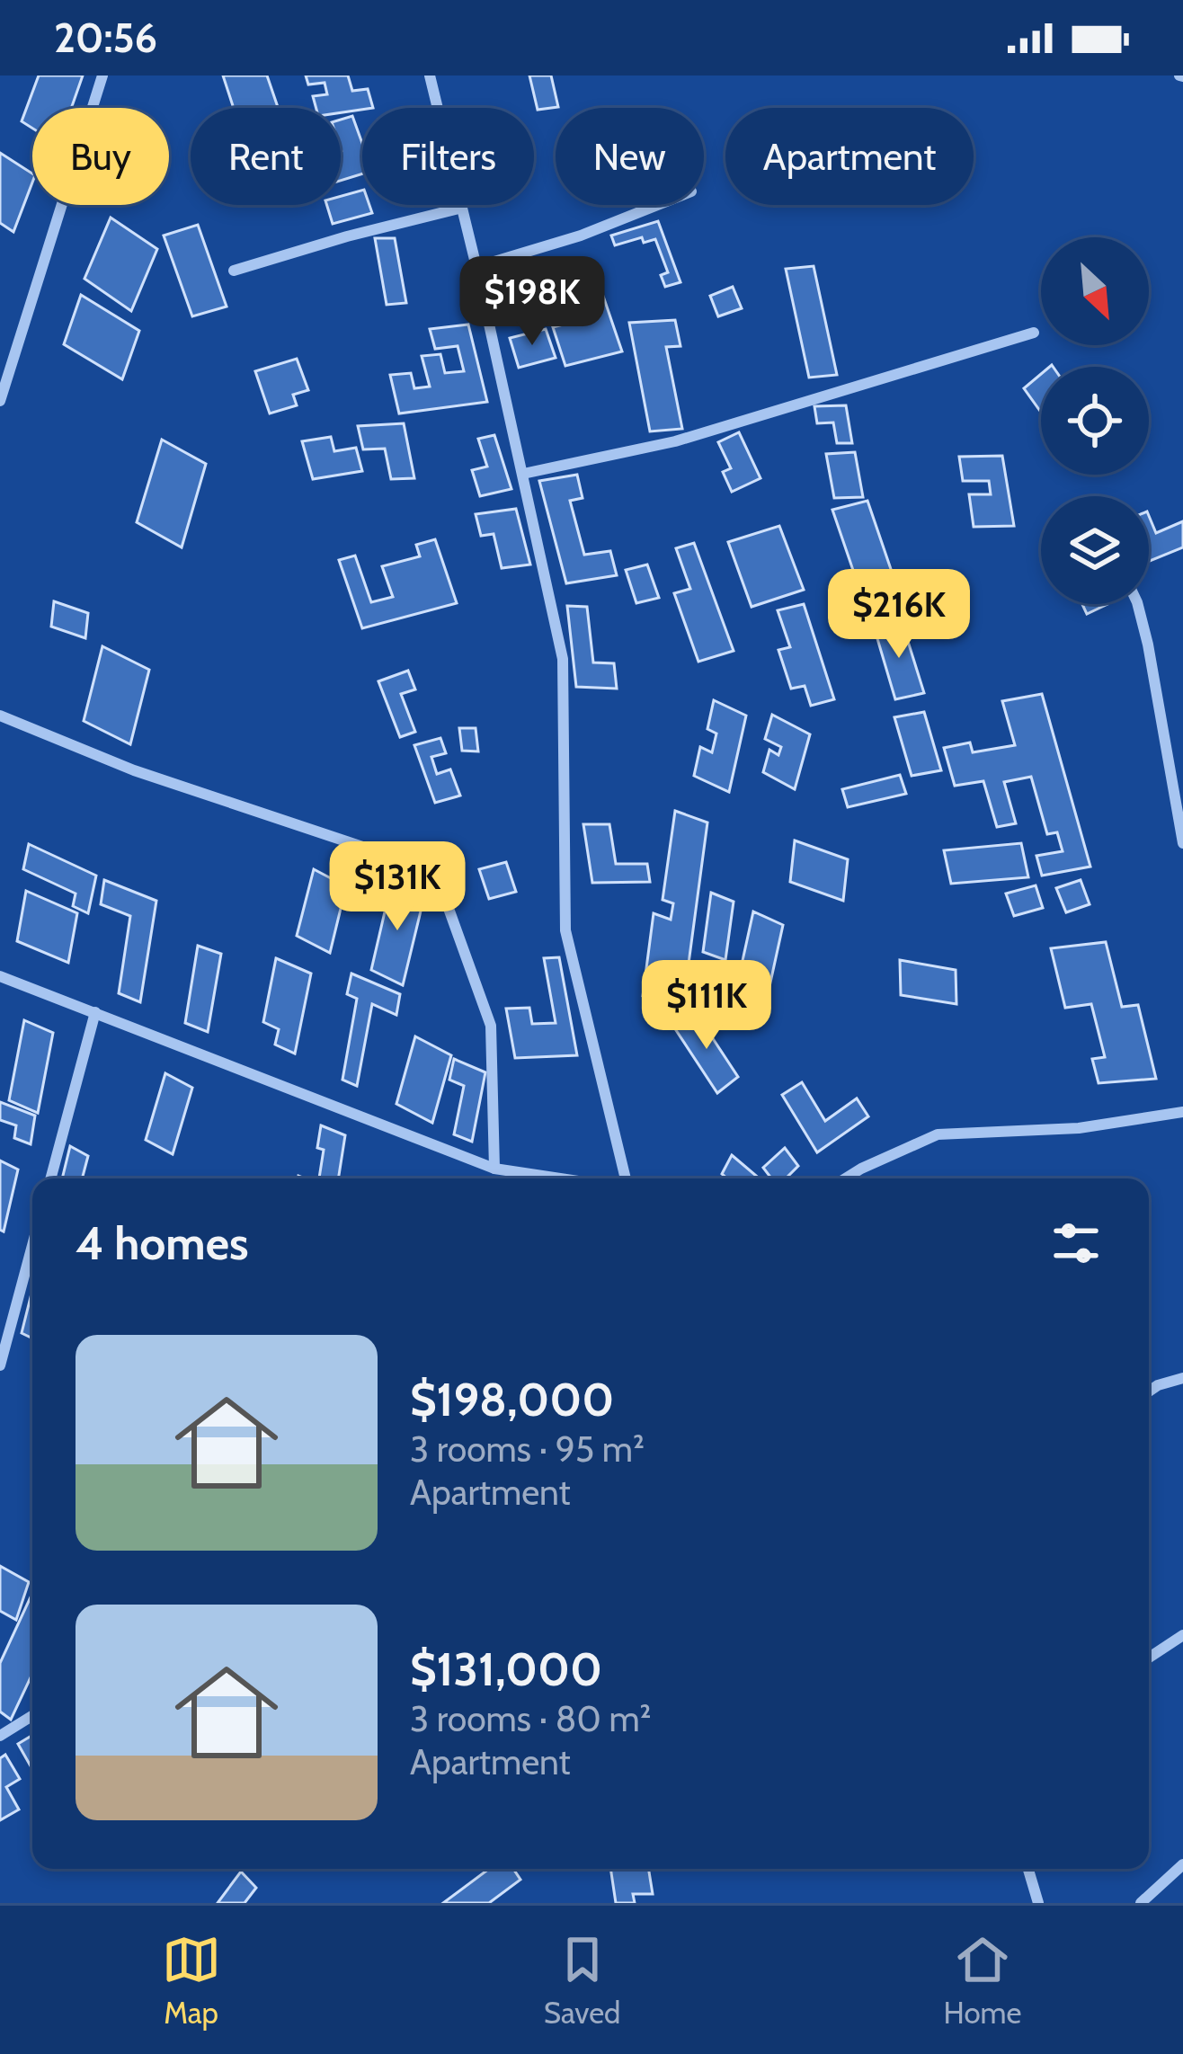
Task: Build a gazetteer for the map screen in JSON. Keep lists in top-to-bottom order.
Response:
{
  "north": "bottom right",
  "page": {
    "status": "20:56",
    "chip": [
      "Buy",
      "Rent",
      "Filters",
      "New",
      "Apartment"
    ],
    "price": [
      "$198K",
      "$216K",
      "$131K",
      "$111K"
    ],
    "heading": "4 homes",
    "list": [
      {
        "name": "$198,000",
        "note": "3 rooms · 95 m² · Apartment"
      },
      {
        "name": "$131,000",
        "note": "3 rooms · 80 m² · Apartment"
      }
    ],
    "tabs": ["Map", "Saved", "Home"]
  }
}
